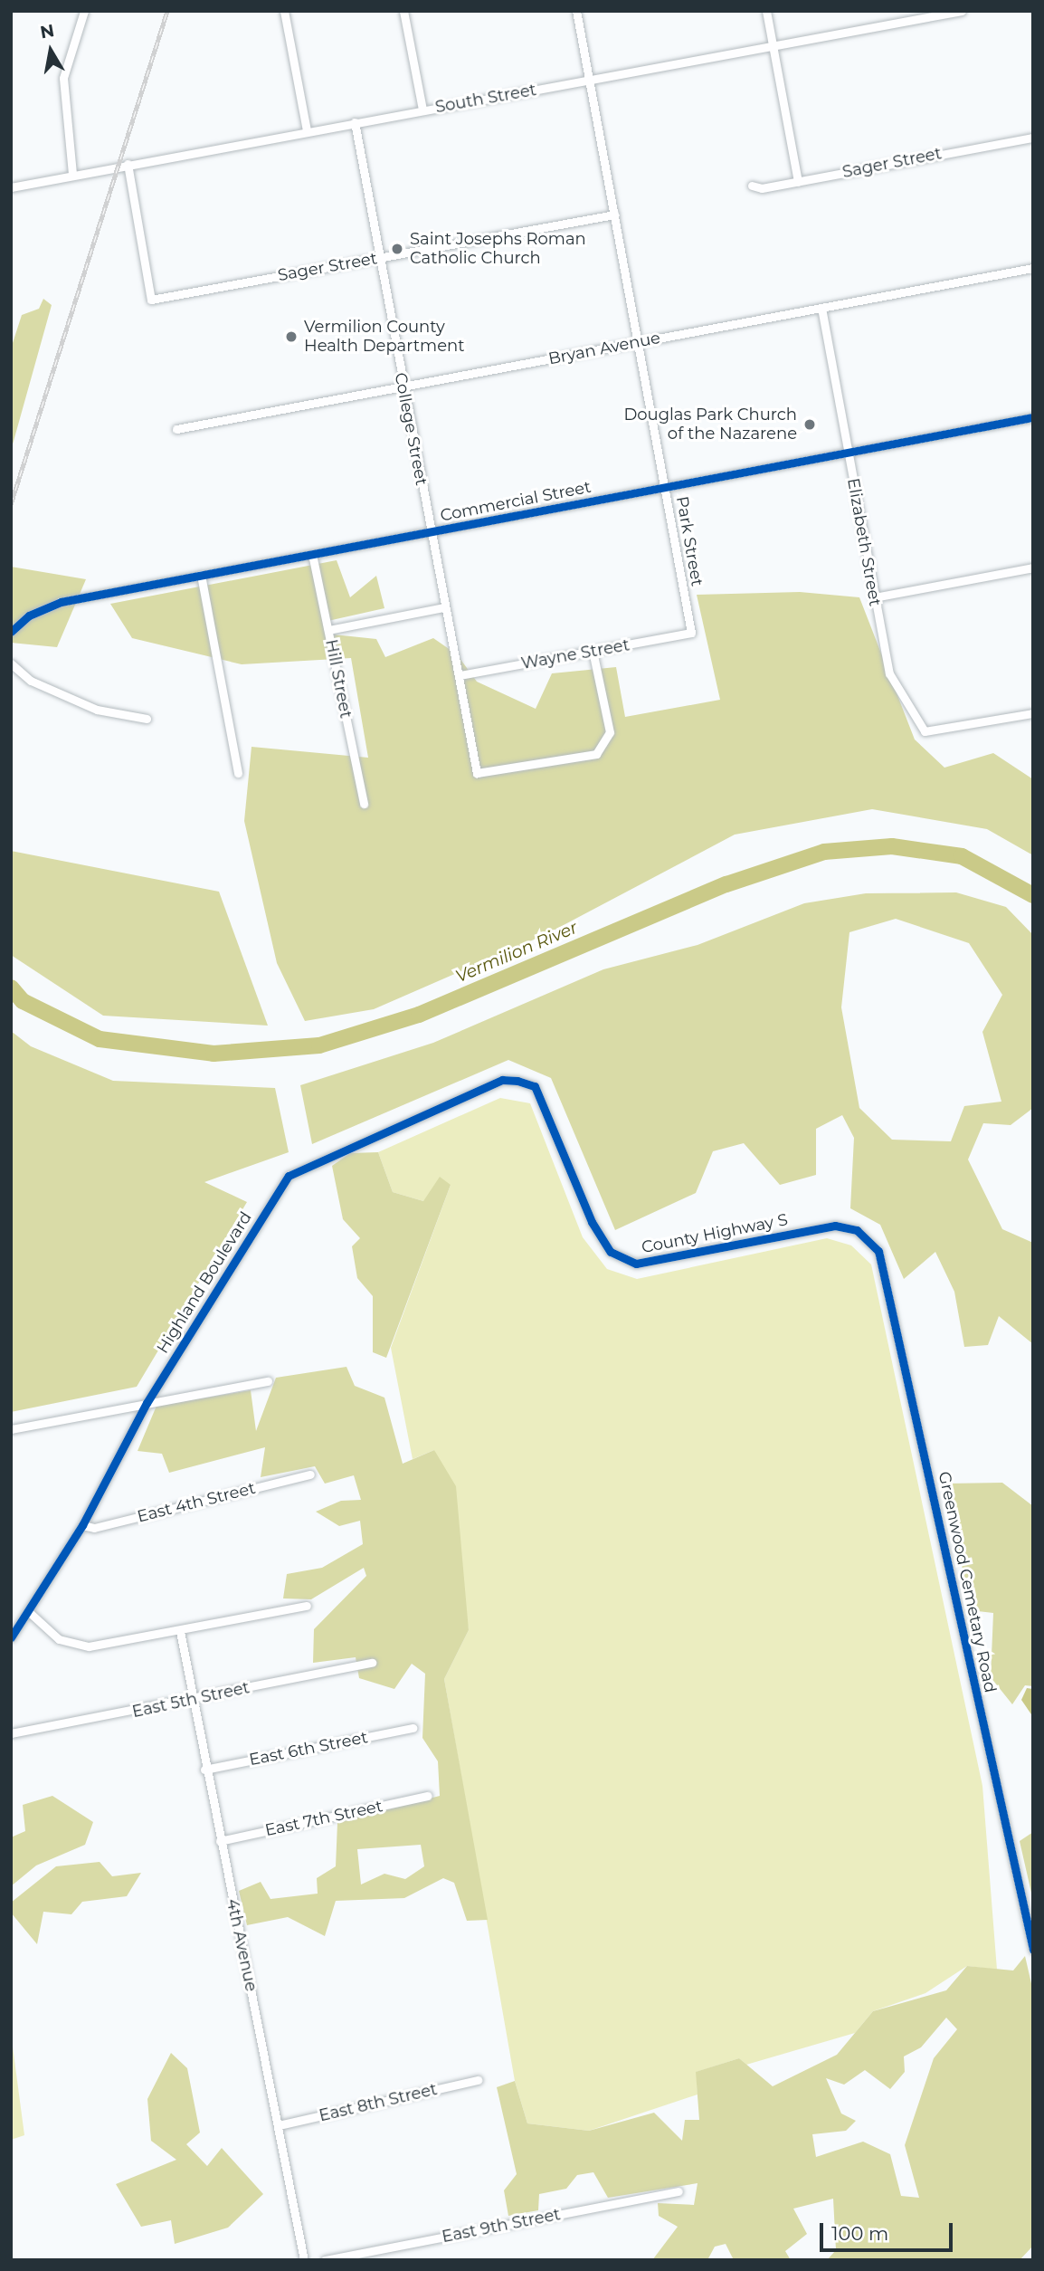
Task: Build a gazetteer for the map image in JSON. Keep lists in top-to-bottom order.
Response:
{
  "streets": {
    "street": [
      "South Street",
      "Sager Street",
      "Bryan Avenue",
      "College Street",
      "Commercial Street",
      "Park Street",
      "Elizabeth Street",
      "Wayne Street",
      "Hill Street",
      "County Highway S",
      "Highland Boulevard",
      "East 4th Street",
      "Greenwood Cemetary Road",
      "East 5th Street",
      "East 6th Street",
      "East 7th Street",
      "4th Avenue",
      "East 8th Street",
      "East 9th Street"
    ]
  },
  "crossings": [
    ["South Street", "Sager Street"],
    ["South Street", "College Street"],
    ["South Street", "Park Street"],
    ["Sager Street", "College Street"],
    ["Sager Street", "Park Street"],
    ["Bryan Avenue", "College Street"],
    ["Bryan Avenue", "Park Street"],
    ["Bryan Avenue", "Elizabeth Street"],
    ["College Street", "Commercial Street"],
    ["College Street", "Wayne Street"],
    ["Commercial Street", "Park Street"],
    ["Commercial Street", "Elizabeth Street"],
    ["Commercial Street", "Hill Street"],
    ["Park Street", "Wayne Street"],
    ["County Highway S", "Highland Boulevard"],
    ["County Highway S", "Greenwood Cemetary Road"],
    ["Highland Boulevard", "East 4th Street"],
    ["East 5th Street", "4th Avenue"],
    ["East 6th Street", "4th Avenue"],
    ["East 7th Street", "4th Avenue"],
    ["4th Avenue", "East 8th Street"]
  ],
  "water": ["Vermilion River"],
  "places": ["Saint Josephs Roman Catholic Church", "Vermilion County Health Department", "Douglas Park Church of the Nazarene"],
  "scale_bar": "100 m",
  "north": "top"
}
